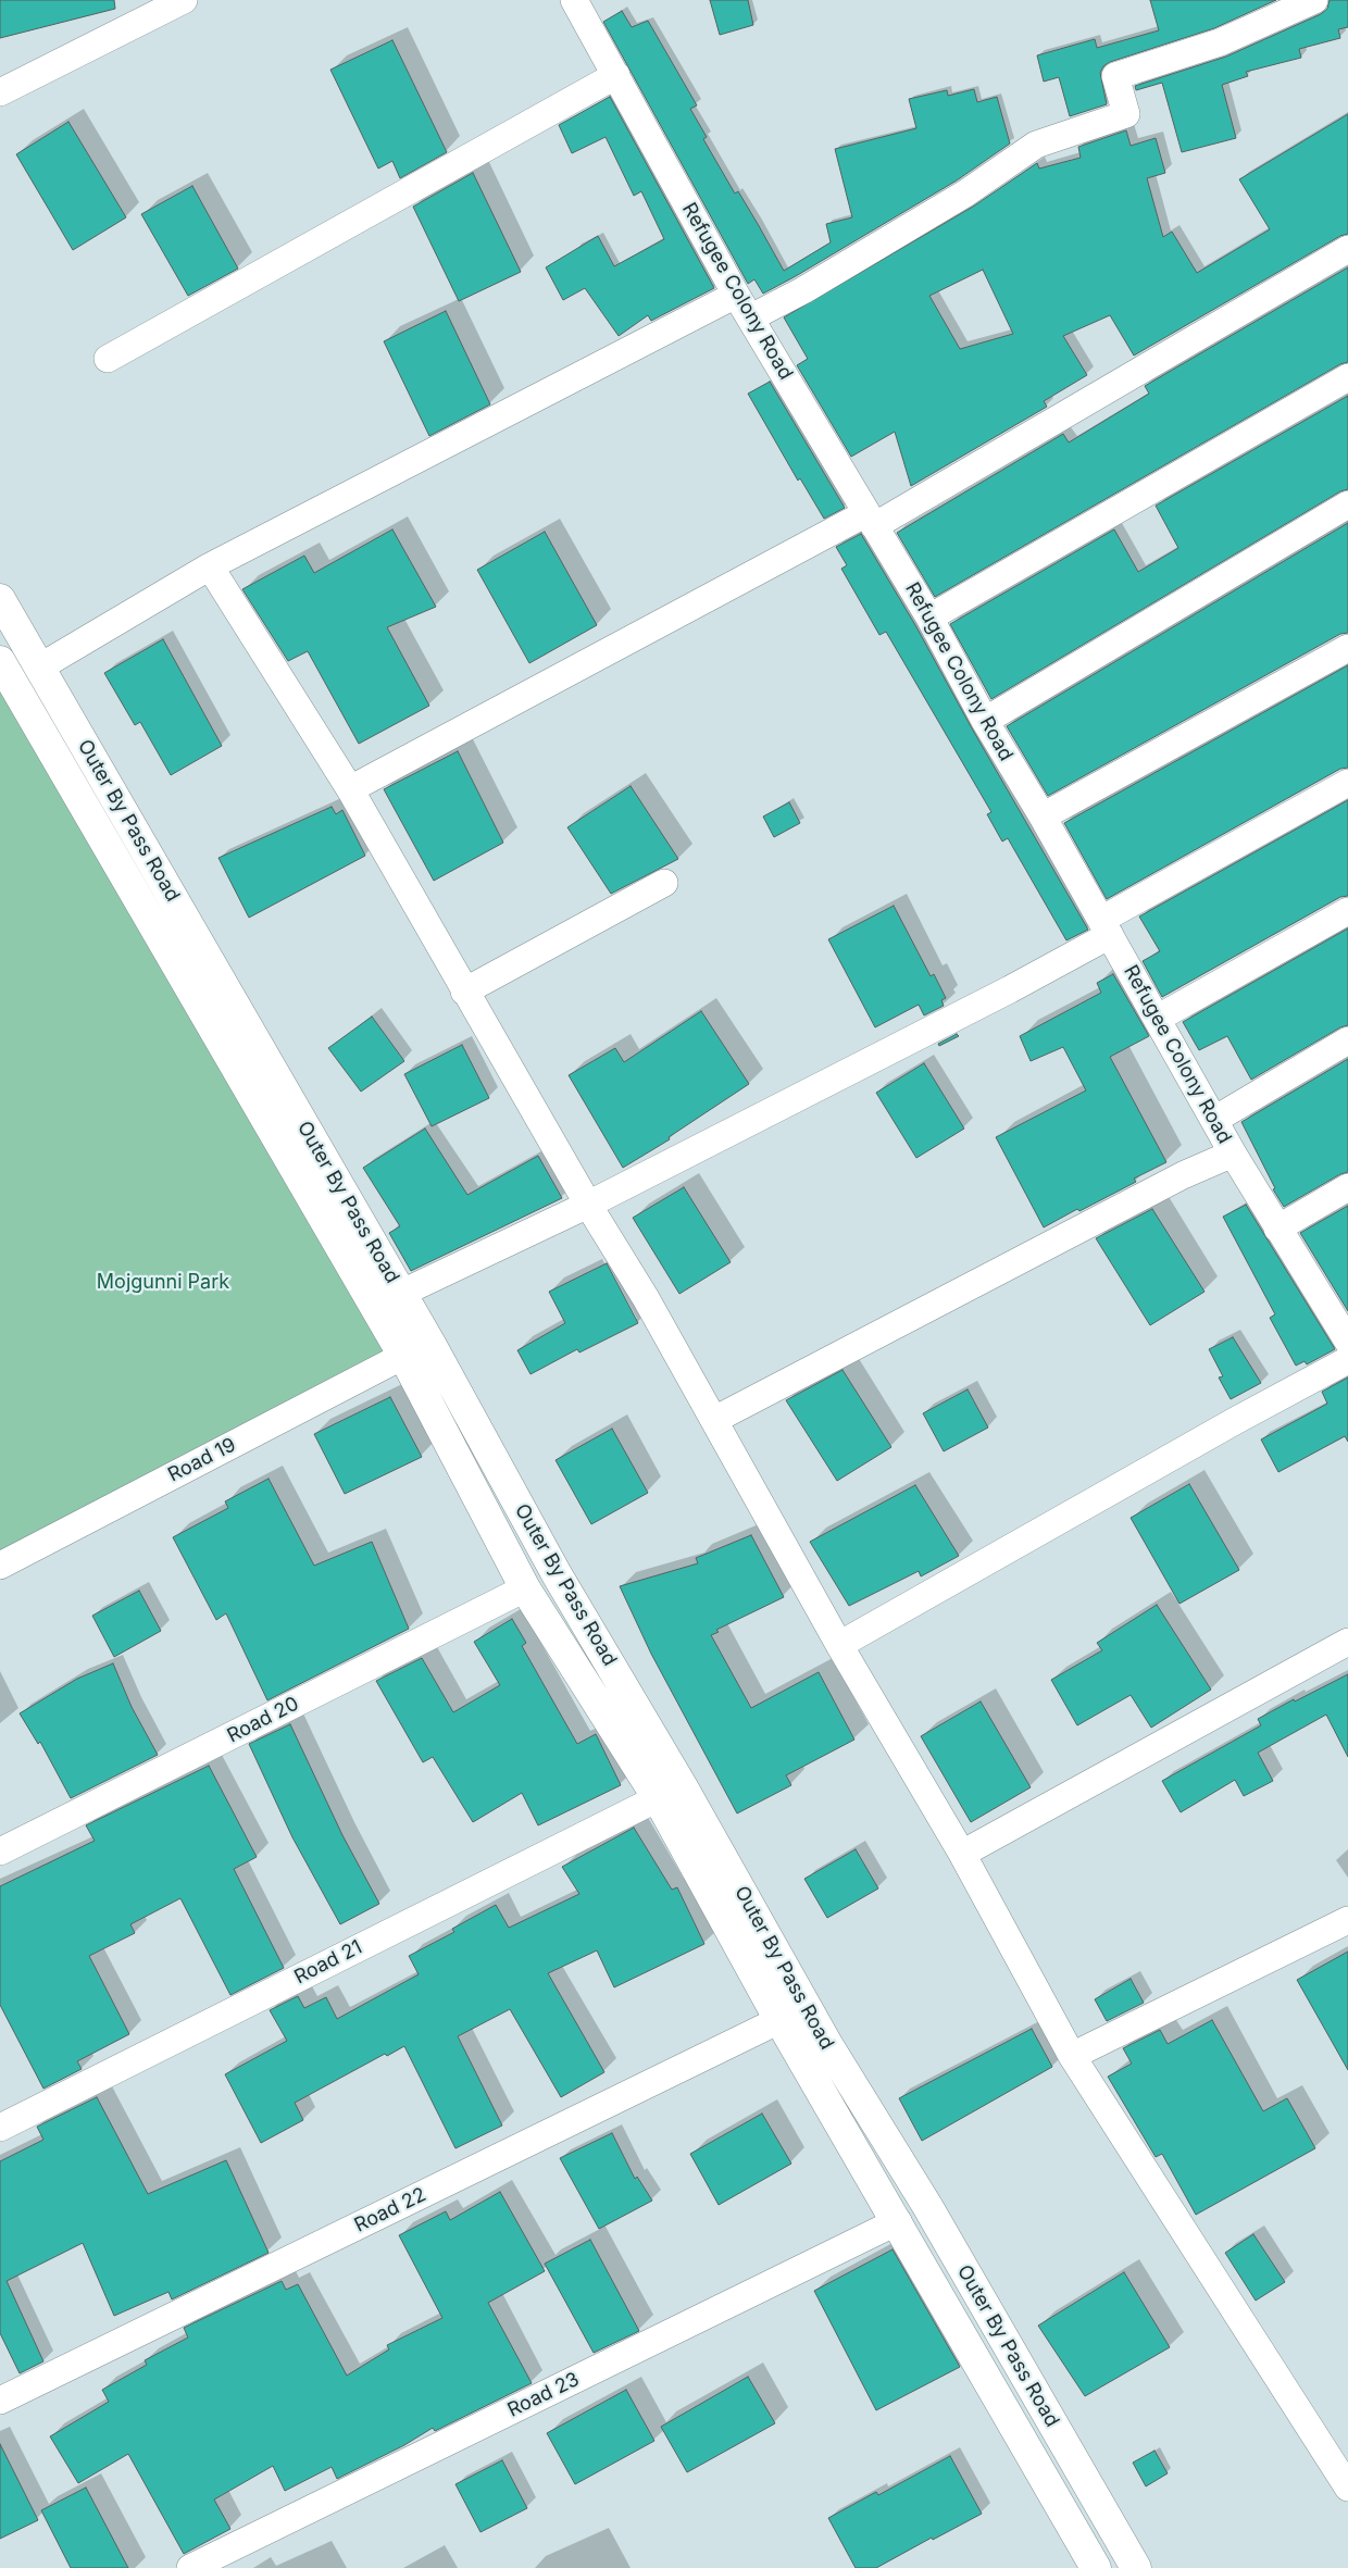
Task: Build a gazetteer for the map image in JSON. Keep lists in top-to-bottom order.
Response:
{
  "streets": {
    "main road": ["Outer By Pass Road"],
    "street": [
      "Refugee Colony Road",
      "Road 19",
      "Road 20",
      "Road 21",
      "Road 22",
      "Road 23"
    ]
  },
  "crossings": [
    ["Outer By Pass Road", "Road 19"],
    ["Outer By Pass Road", "Road 20"],
    ["Outer By Pass Road", "Road 21"],
    ["Outer By Pass Road", "Road 22"],
    ["Outer By Pass Road", "Road 23"]
  ],
  "parks": ["Mojgunni Park"]
}
